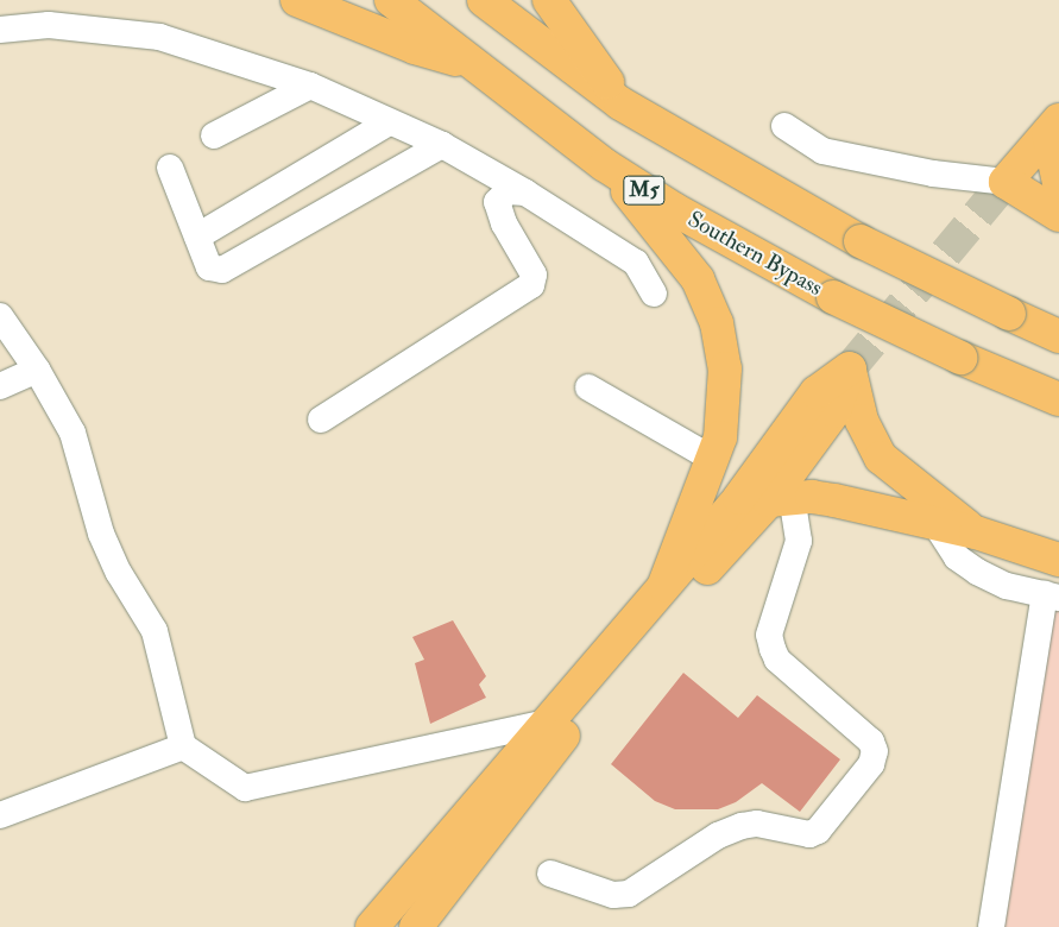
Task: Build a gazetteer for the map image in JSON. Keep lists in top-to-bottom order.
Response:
{
  "streets": {
    "main road": ["M5", "Southern Bypass"]
  }
}
